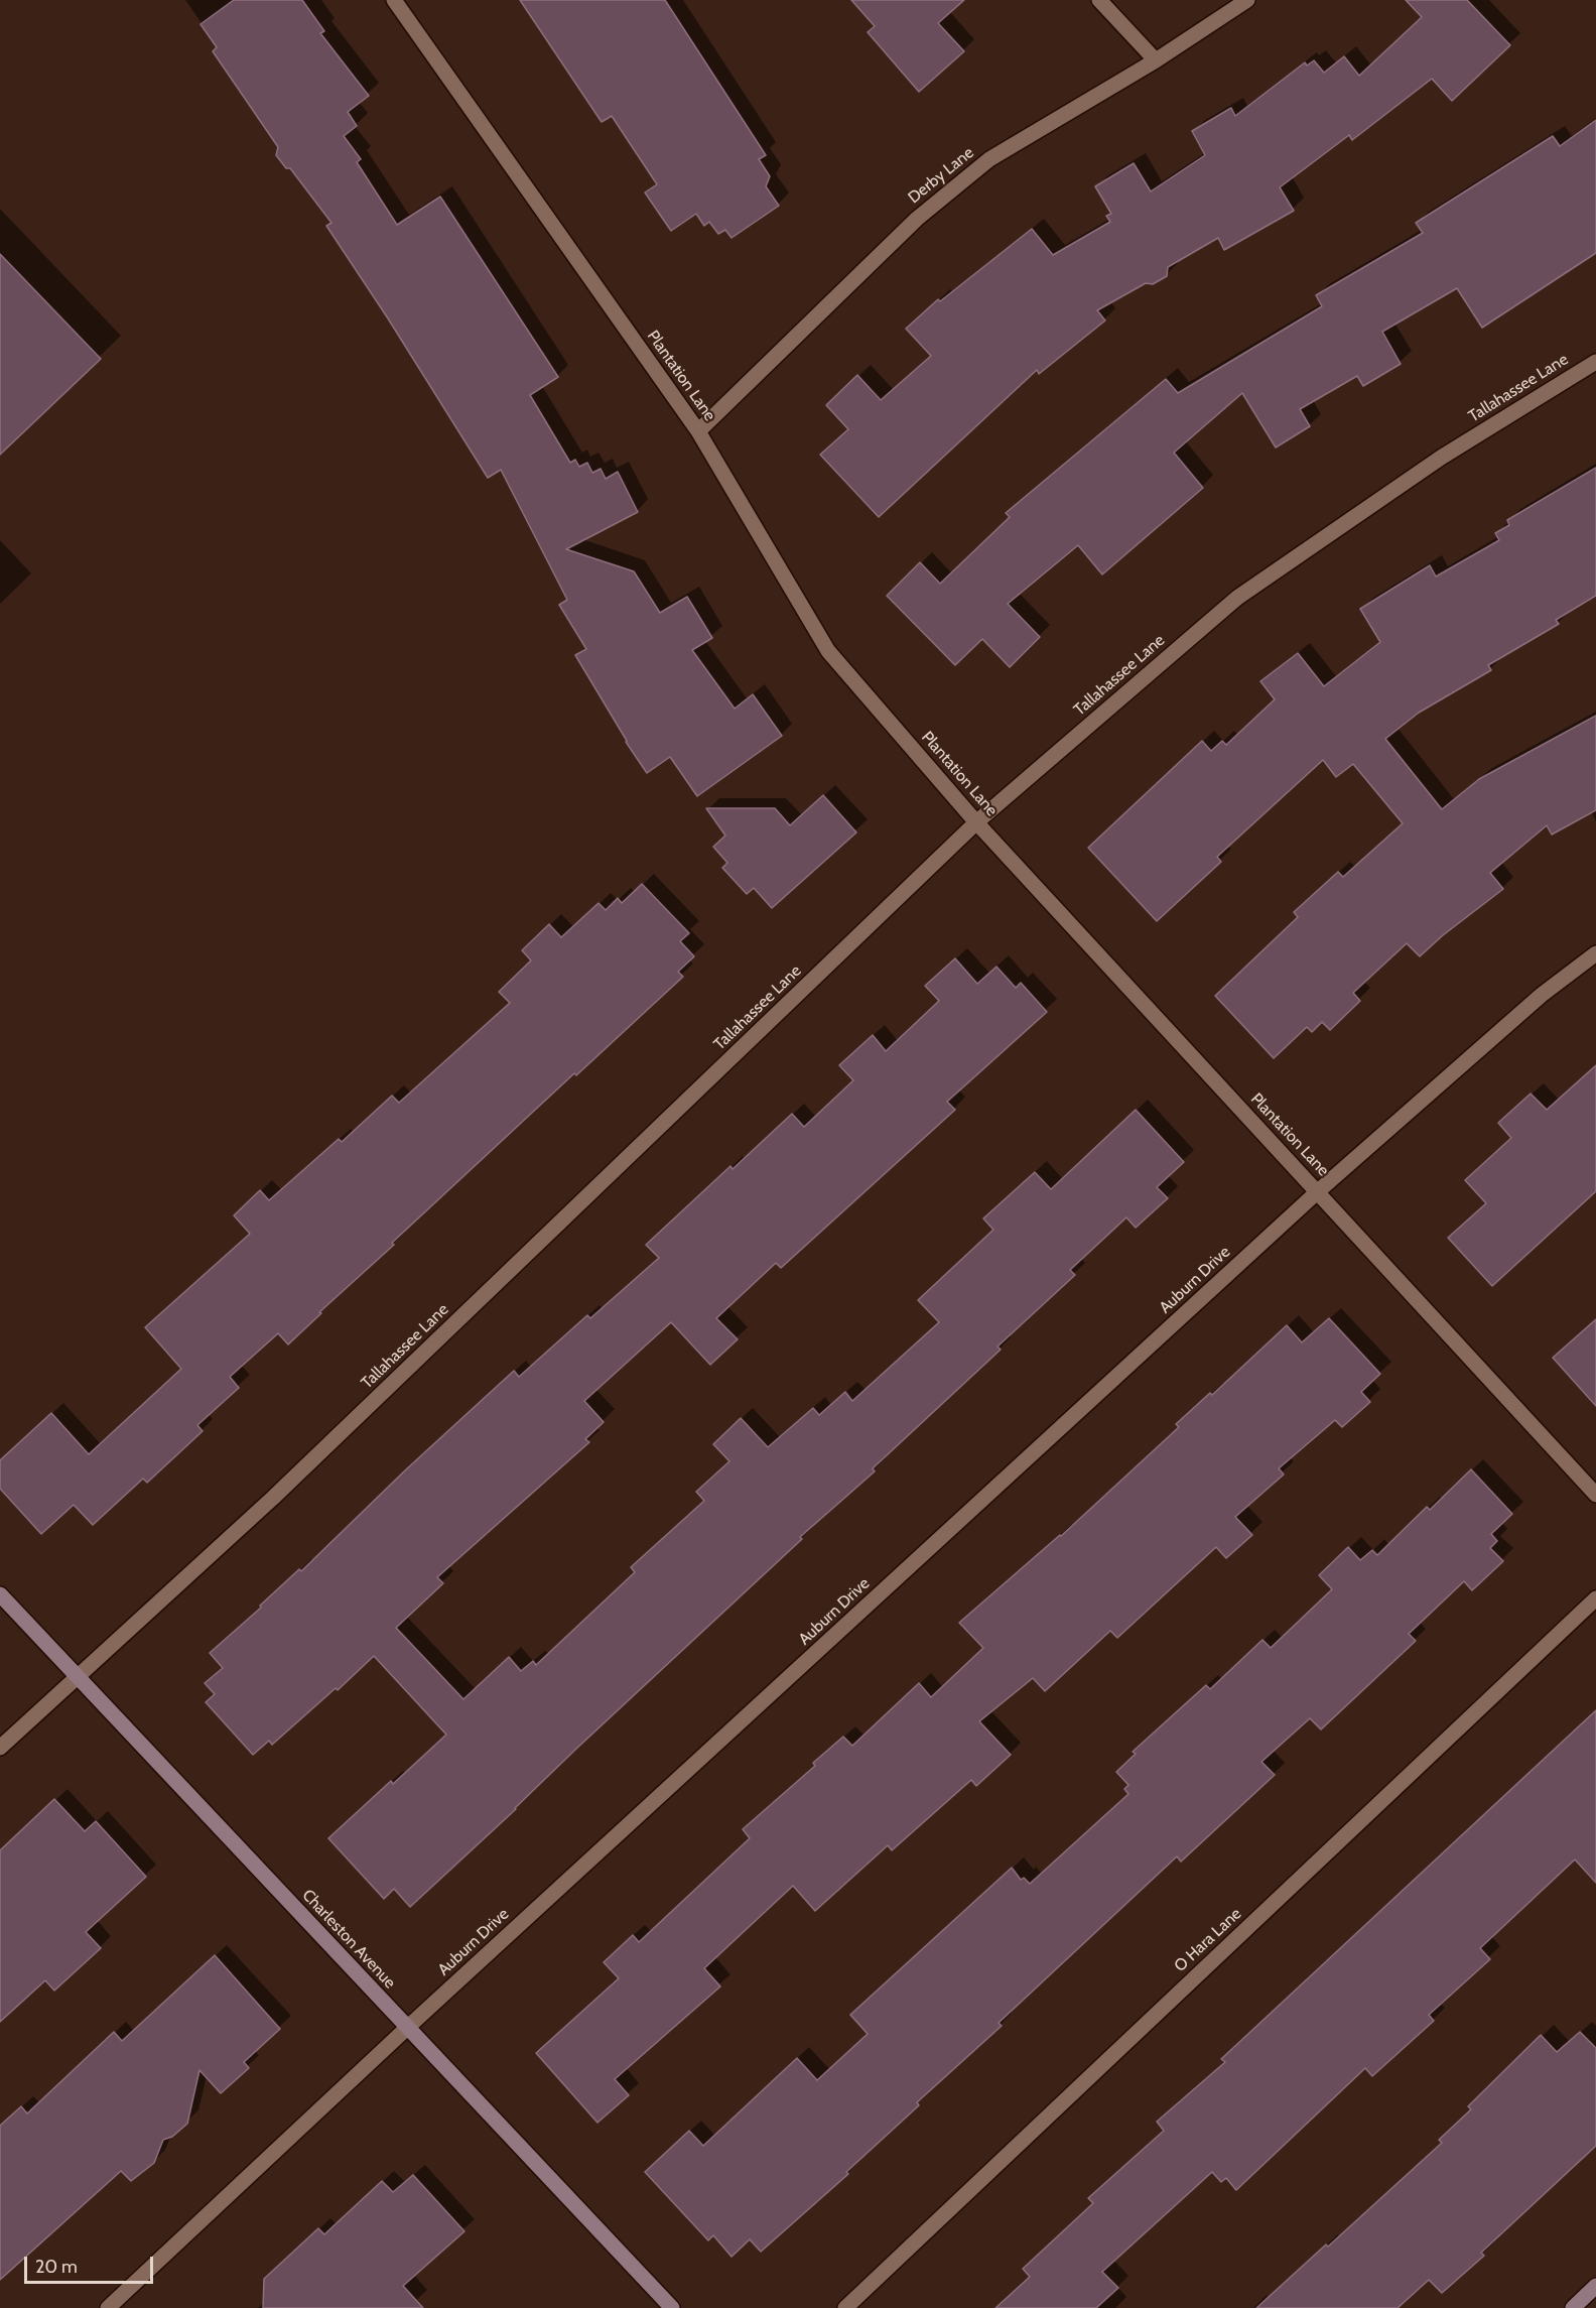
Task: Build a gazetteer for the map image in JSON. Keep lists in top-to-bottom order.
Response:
{
  "streets": {
    "street": [
      "Derby Lane",
      "Plantation Lane",
      "Tallahassee Lane",
      "Auburn Drive",
      "Charleston Avenue",
      "O Hara Lane"
    ]
  },
  "crossings": [
    ["Derby Lane", "Plantation Lane"],
    ["Plantation Lane", "Tallahassee Lane"],
    ["Plantation Lane", "Auburn Drive"],
    ["Tallahassee Lane", "Charleston Avenue"],
    ["Auburn Drive", "Charleston Avenue"]
  ],
  "scale_bar": "20 m"
}
